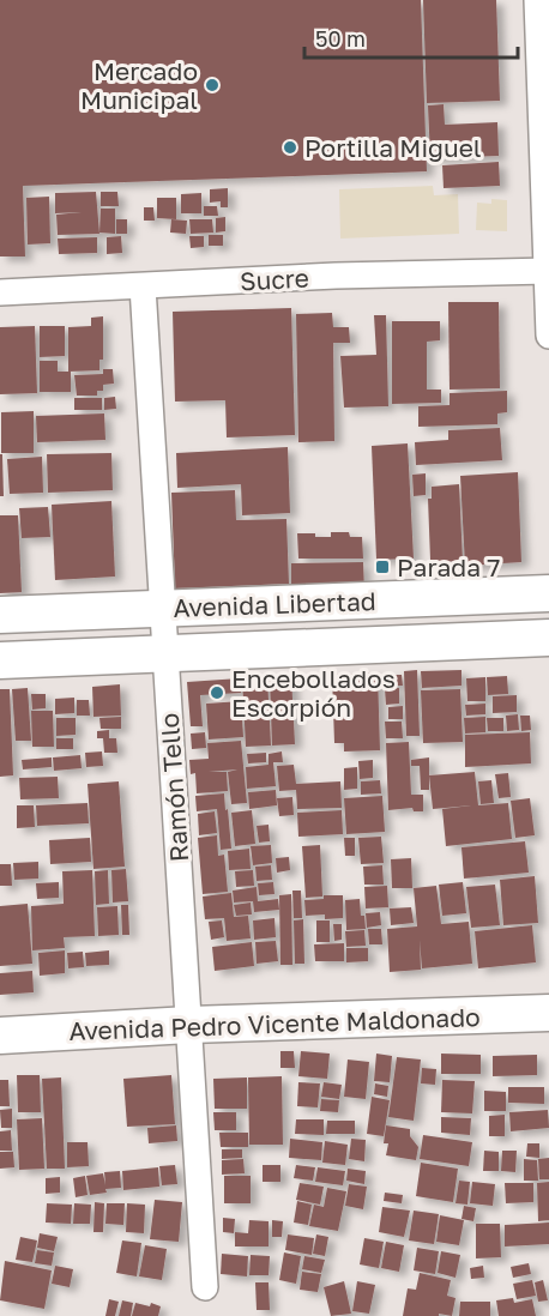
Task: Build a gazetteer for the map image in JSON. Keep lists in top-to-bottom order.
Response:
{
  "streets": {
    "street": [
      "Sucre",
      "Avenida Libertad",
      "Ramón Tello",
      "Avenida Pedro Vicente Maldonado"
    ]
  },
  "crossings": [
    ["Sucre", "Ramón Tello"],
    ["Avenida Libertad", "Ramón Tello"],
    ["Ramón Tello", "Avenida Pedro Vicente Maldonado"]
  ],
  "places": {
    "other": ["Mercado Municipal", "Portilla Miguel", "Encebollados Escorpión"],
    "transit": ["Parada 7"]
  },
  "scale_bar": "50 m"
}
